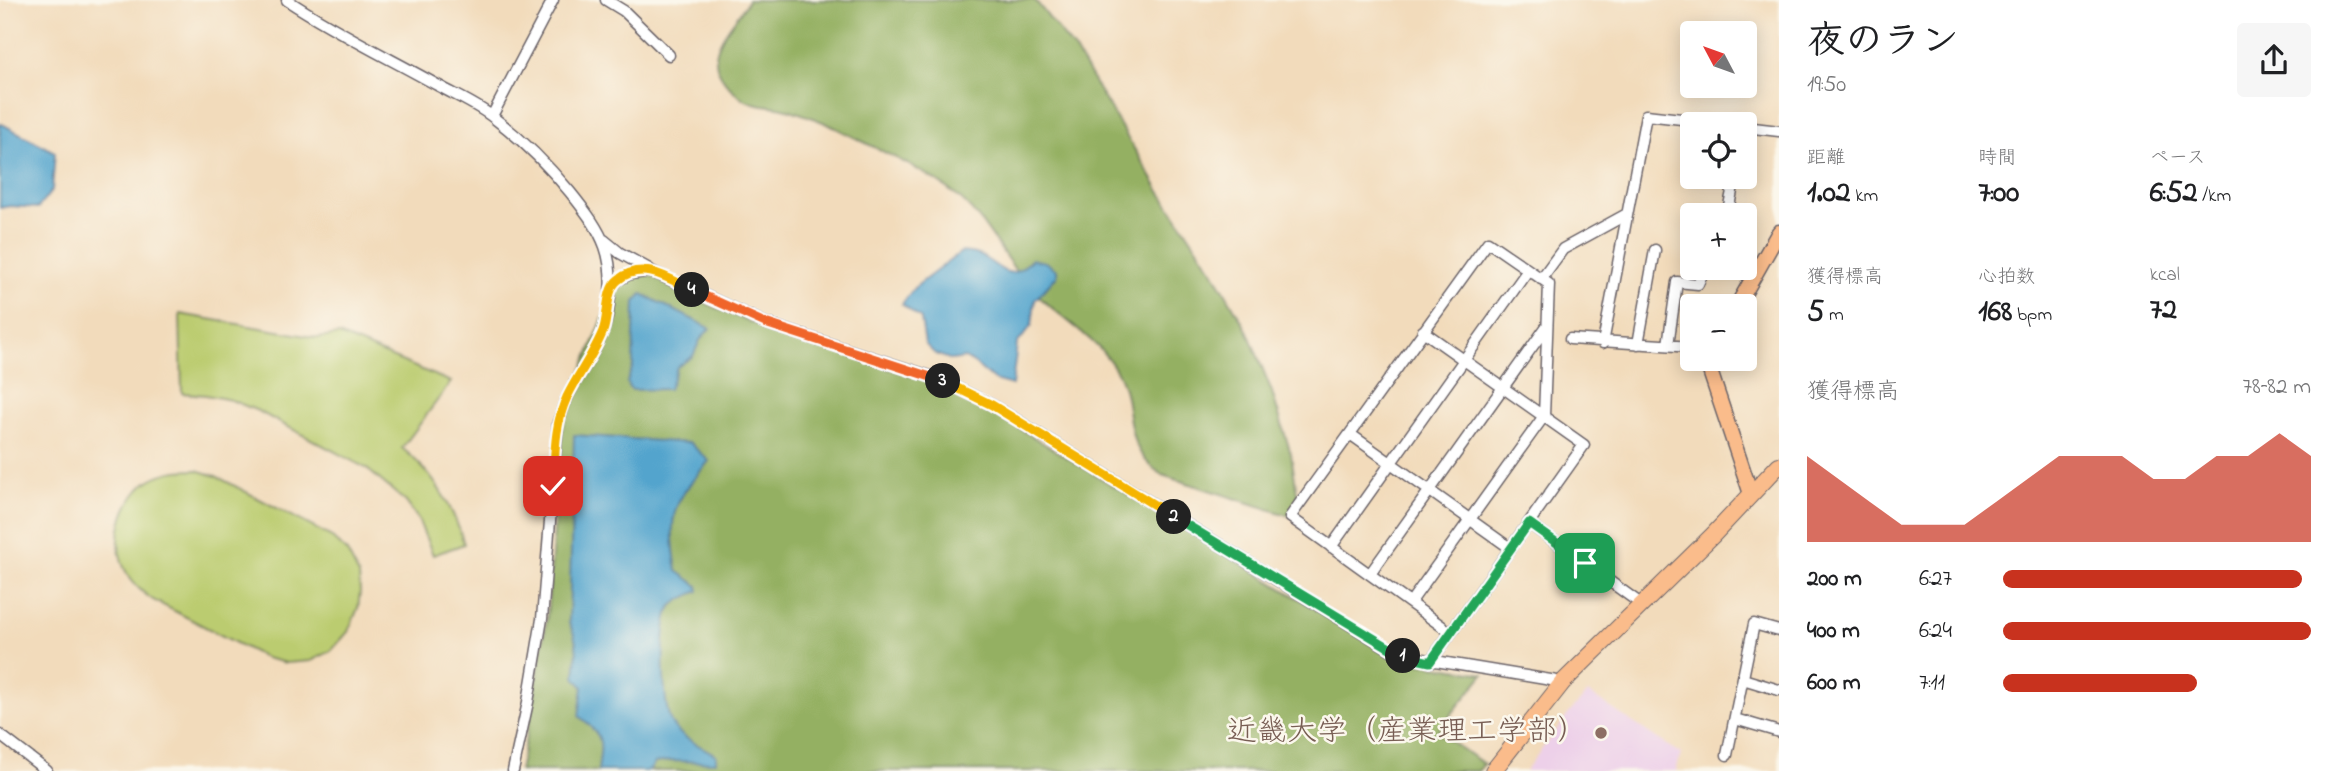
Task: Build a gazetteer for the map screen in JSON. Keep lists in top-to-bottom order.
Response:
{
  "places": ["近畿大学（産業理工学部）"],
  "north": "top left",
  "page": {
    "heading": ["夜のラン", "19:50"],
    "map_buttons": ["+", "−"],
    "stats": [
      ["距離", "1.02 km"],
      ["時間", "7:00"],
      ["ペース", "6:52 /km"],
      ["獲得標高", "5 m"],
      ["心拍数", "168 bpm"],
      ["kcal", "72"]
    ],
    "pins": [
      "4",
      "3",
      "2",
      "1"
    ],
    "chart": ["獲得標高", "78–82 m"],
    "list": [
      {
        "name": "200 m",
        "note": "6:27"
      },
      {
        "name": "400 m",
        "note": "6:24"
      },
      {
        "name": "600 m",
        "note": "7:11"
      }
    ]
  }
}
